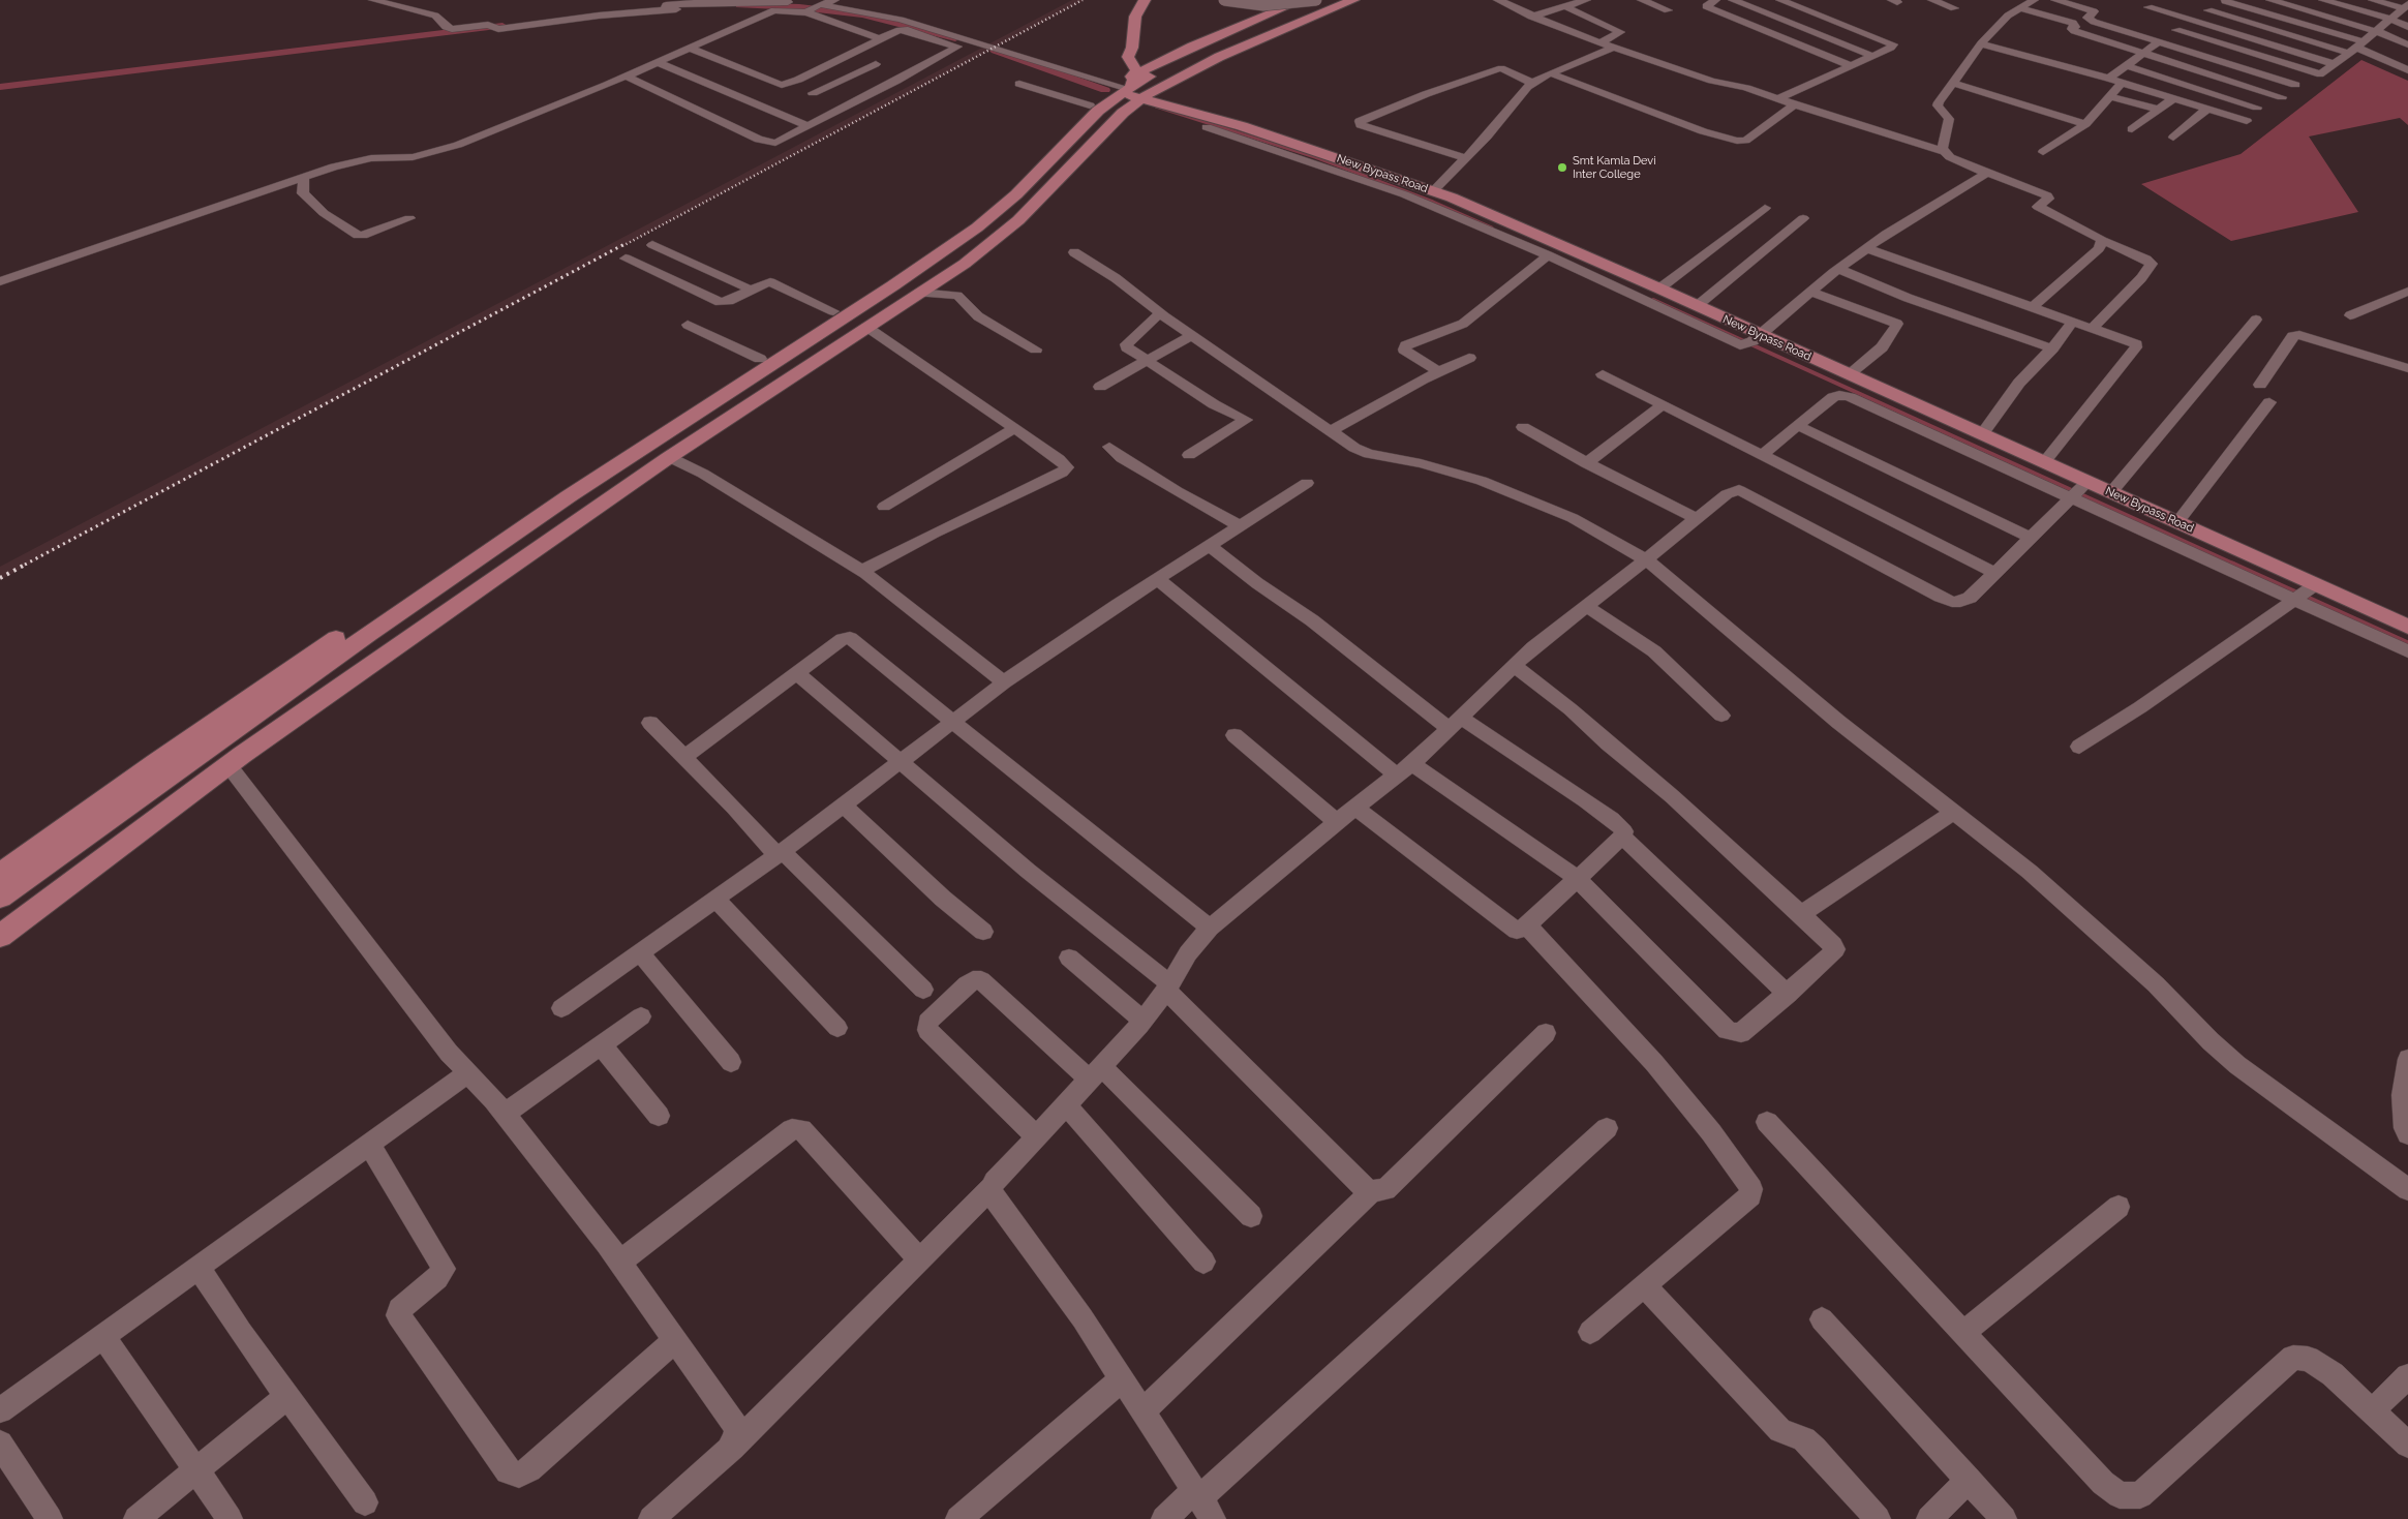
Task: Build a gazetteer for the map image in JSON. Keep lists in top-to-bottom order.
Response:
{
  "streets": {
    "main road": ["New Bypass Road"]
  },
  "places": ["Smt Kamla Devi Inter College"]
}
